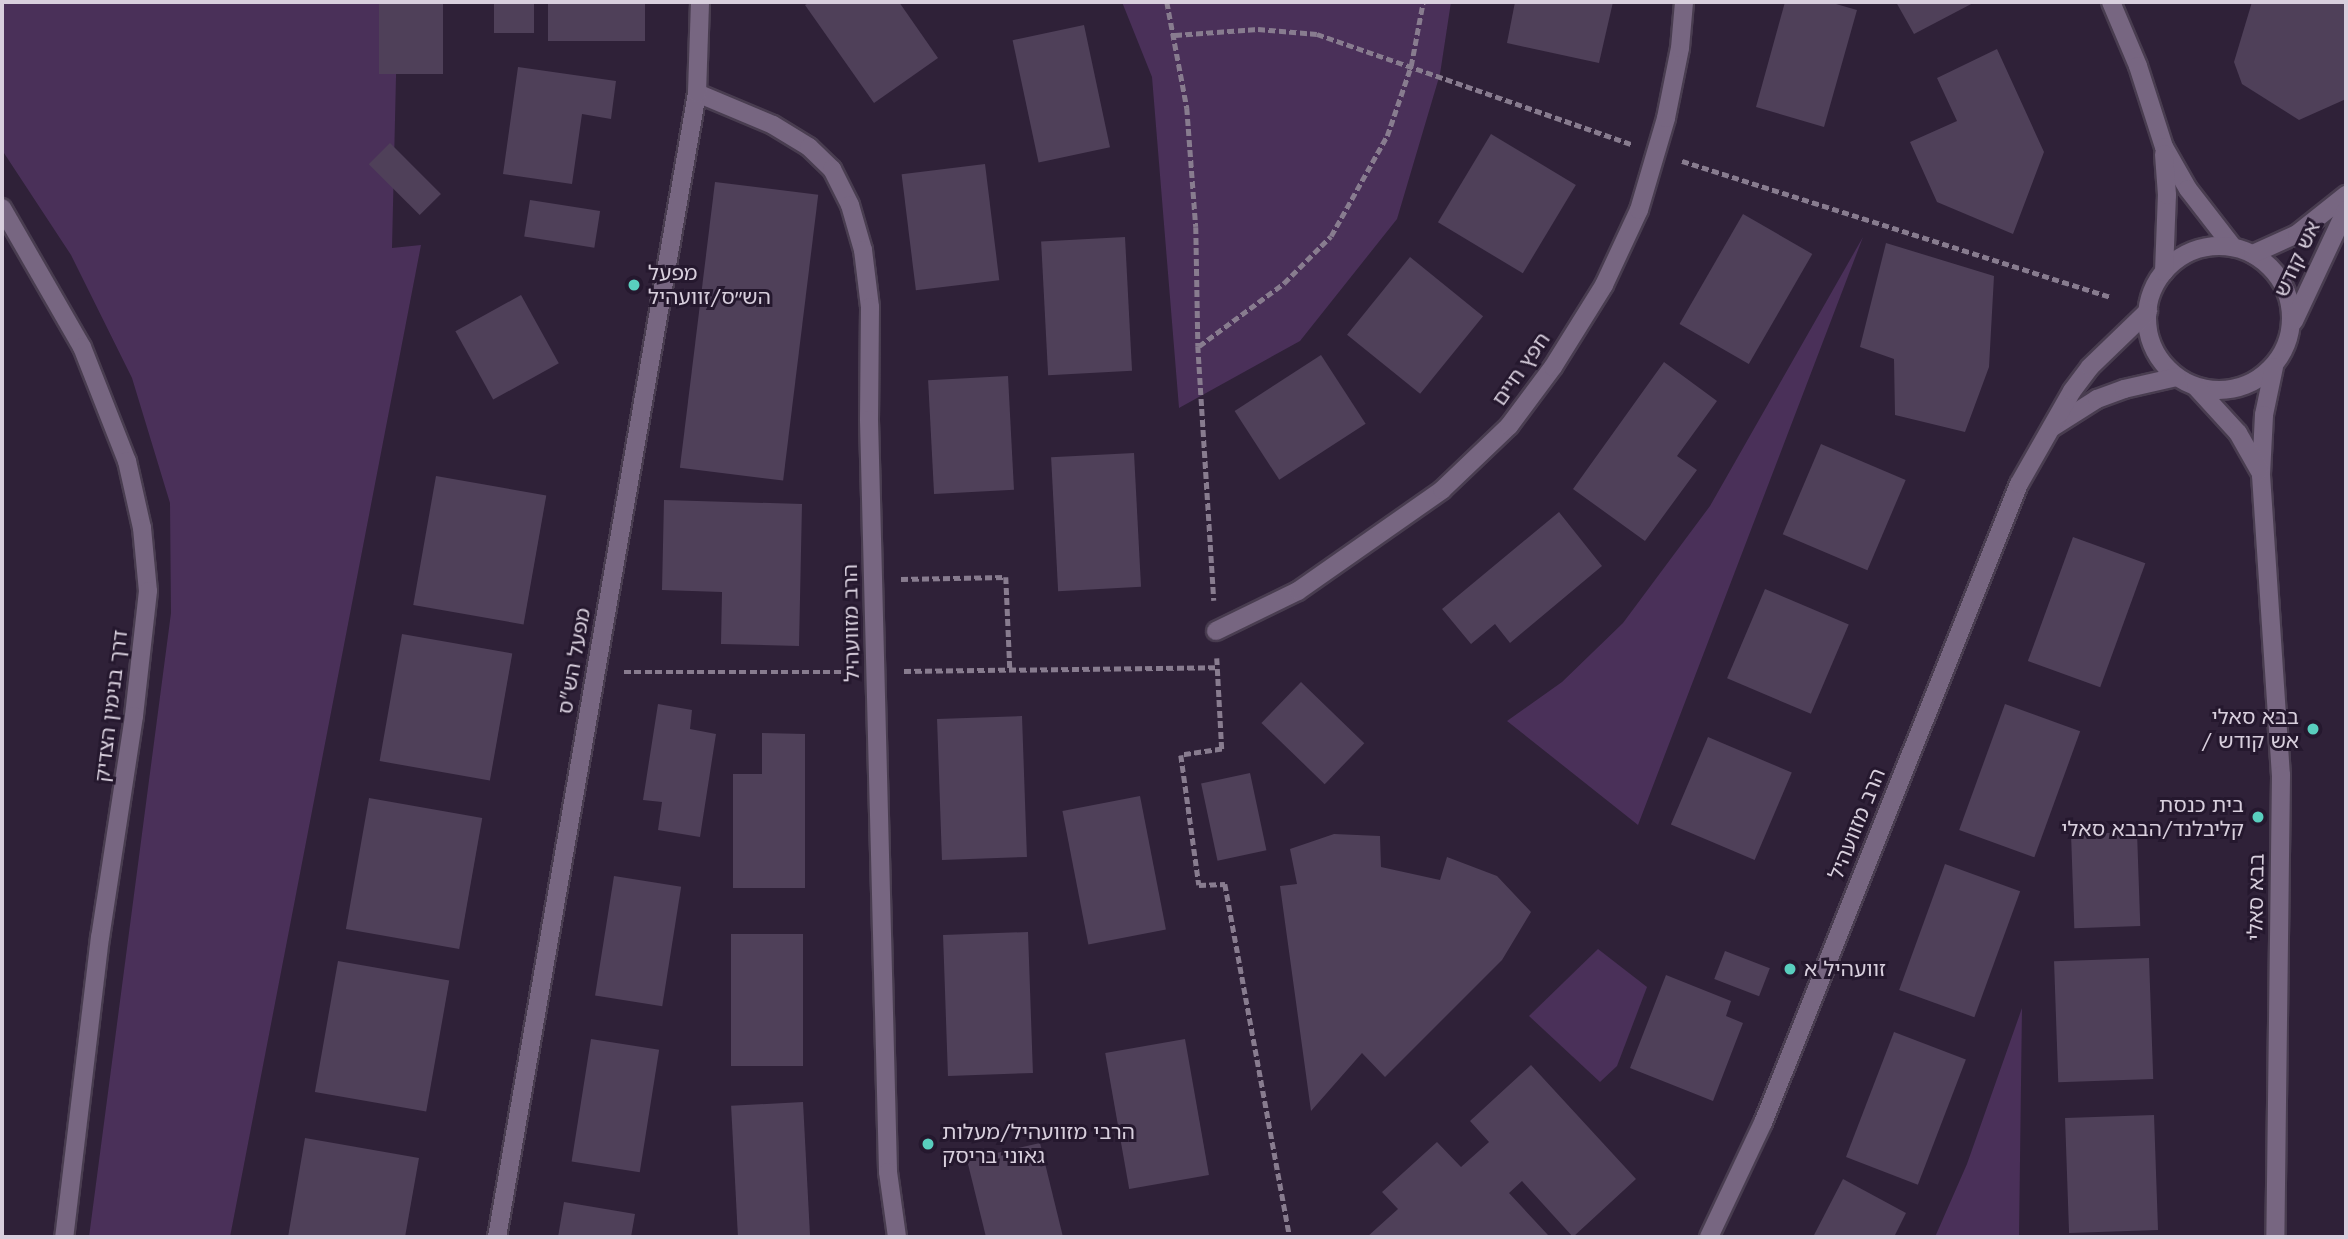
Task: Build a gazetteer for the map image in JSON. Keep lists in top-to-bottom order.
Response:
{
  "streets": {
    "street": [
      "אש קודש",
      "חפץ חיים",
      "הרב מזוועהיל",
      "מפעל הש\"ס",
      "דרך בנימין הצדיק",
      "בבא סאלי"
    ]
  },
  "crossings": [
    ["אש קודש", "הרב מזוועהיל"],
    ["אש קודש", "בבא סאלי"],
    ["הרב מזוועהיל", "מפעל הש\"ס"],
    ["הרב מזוועהיל", "בבא סאלי"]
  ],
  "places": [
    "מפעל הש״ס/זוועהיל",
    "בבא סאלי / אש קודש",
    "בית כנסת קליבלנד/הבבא סאלי",
    "זוועהיל א",
    "הרבי מזוועהיל/מעלות גאוני בריסק"
  ]
}
